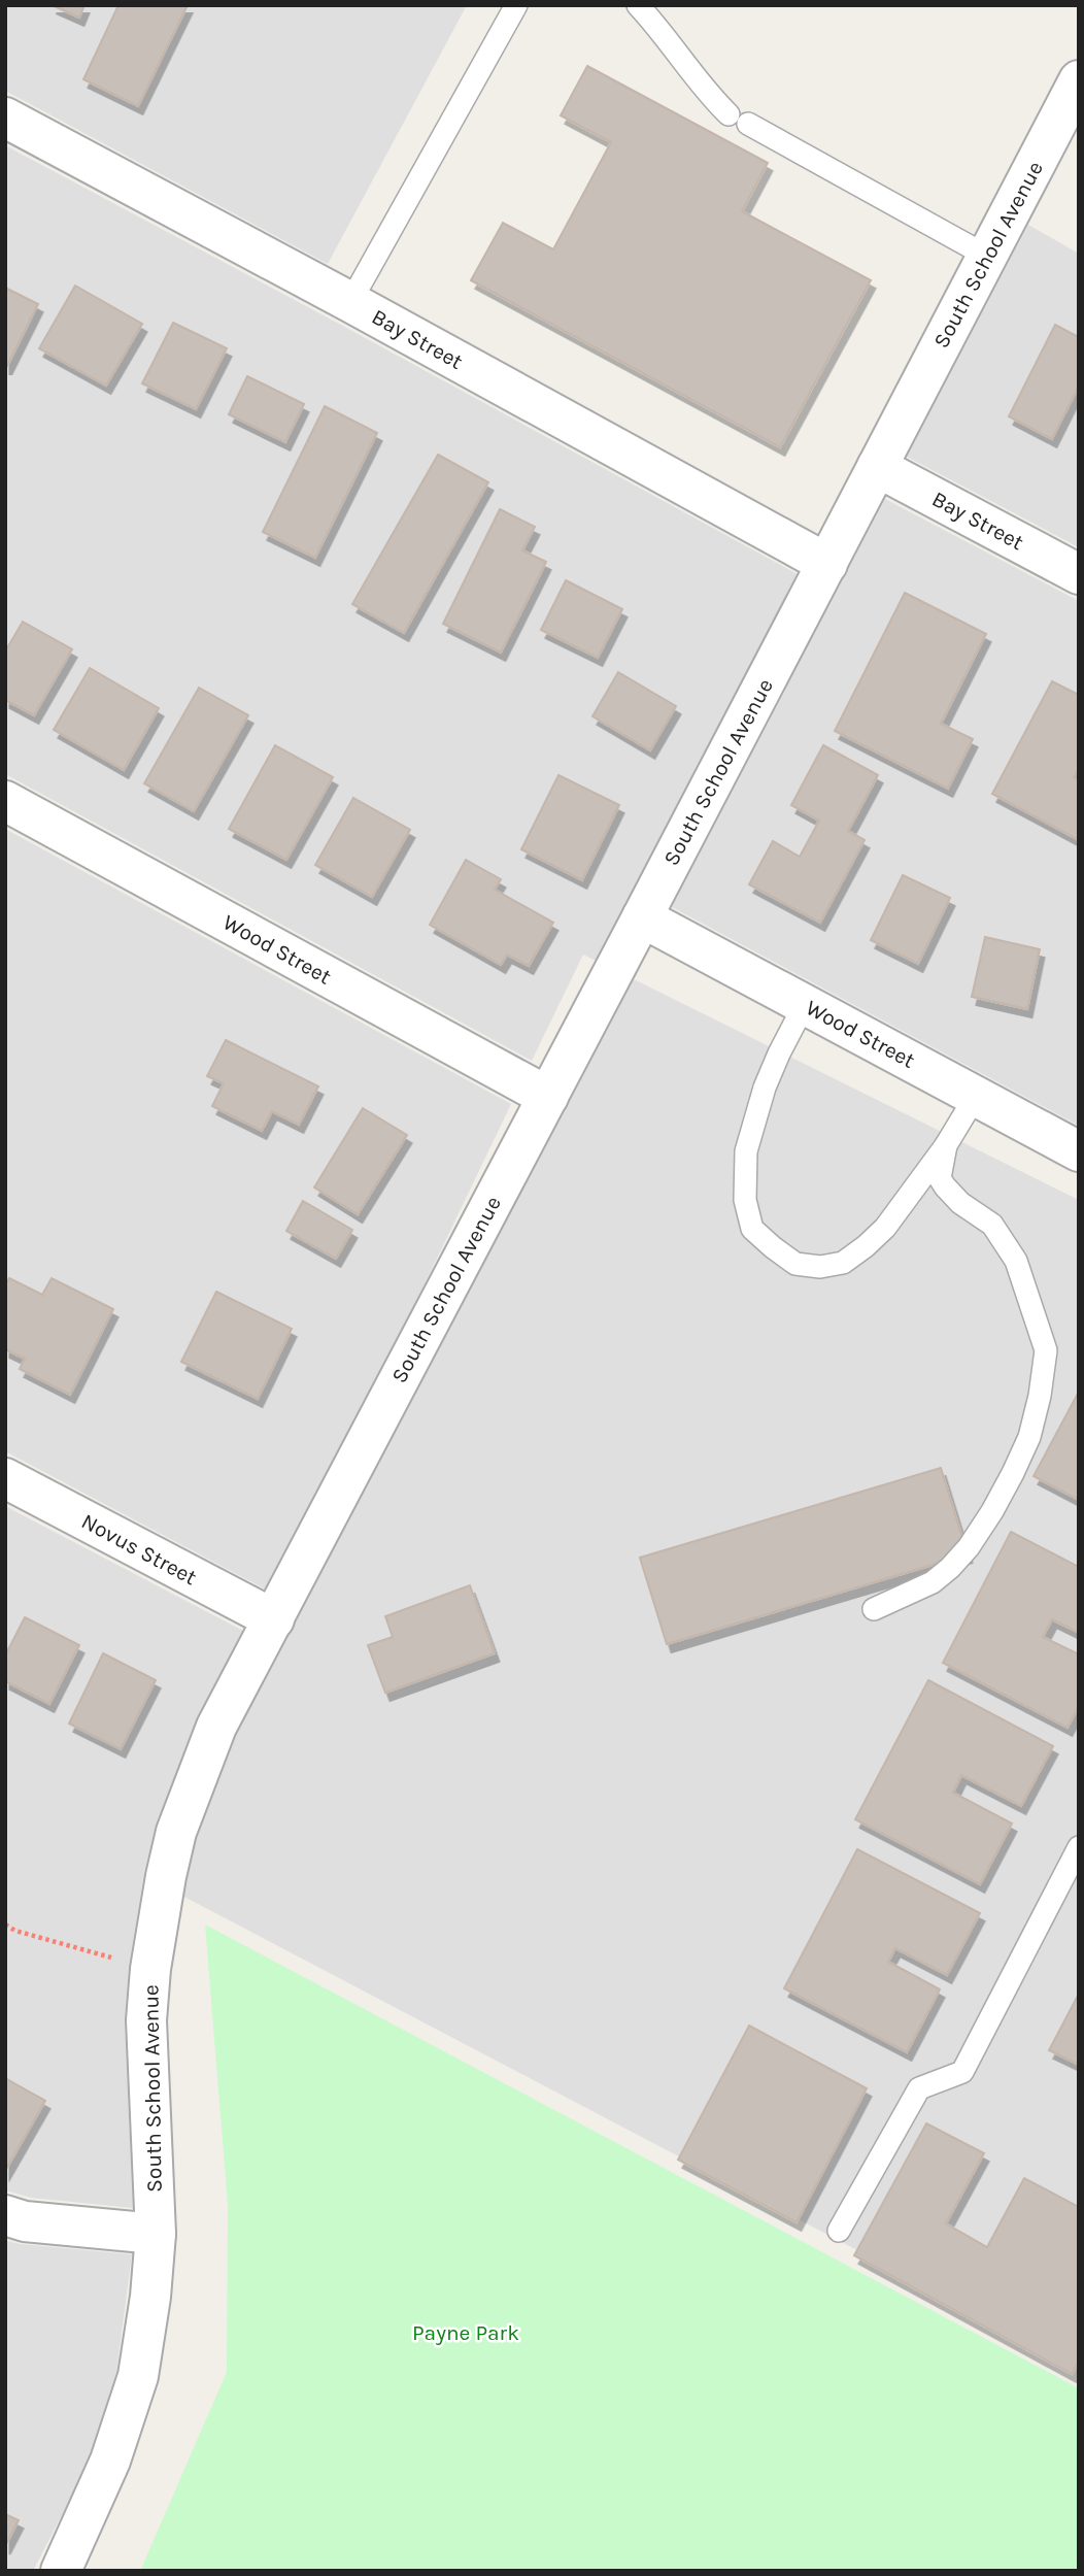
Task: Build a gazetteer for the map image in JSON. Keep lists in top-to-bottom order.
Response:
{
  "streets": {
    "street": [
      "South School Avenue",
      "Bay Street",
      "Wood Street",
      "Novus Street"
    ]
  },
  "crossings": [
    ["South School Avenue", "Bay Street"],
    ["South School Avenue", "Wood Street"],
    ["South School Avenue", "Novus Street"]
  ],
  "parks": ["Payne Park"]
}
